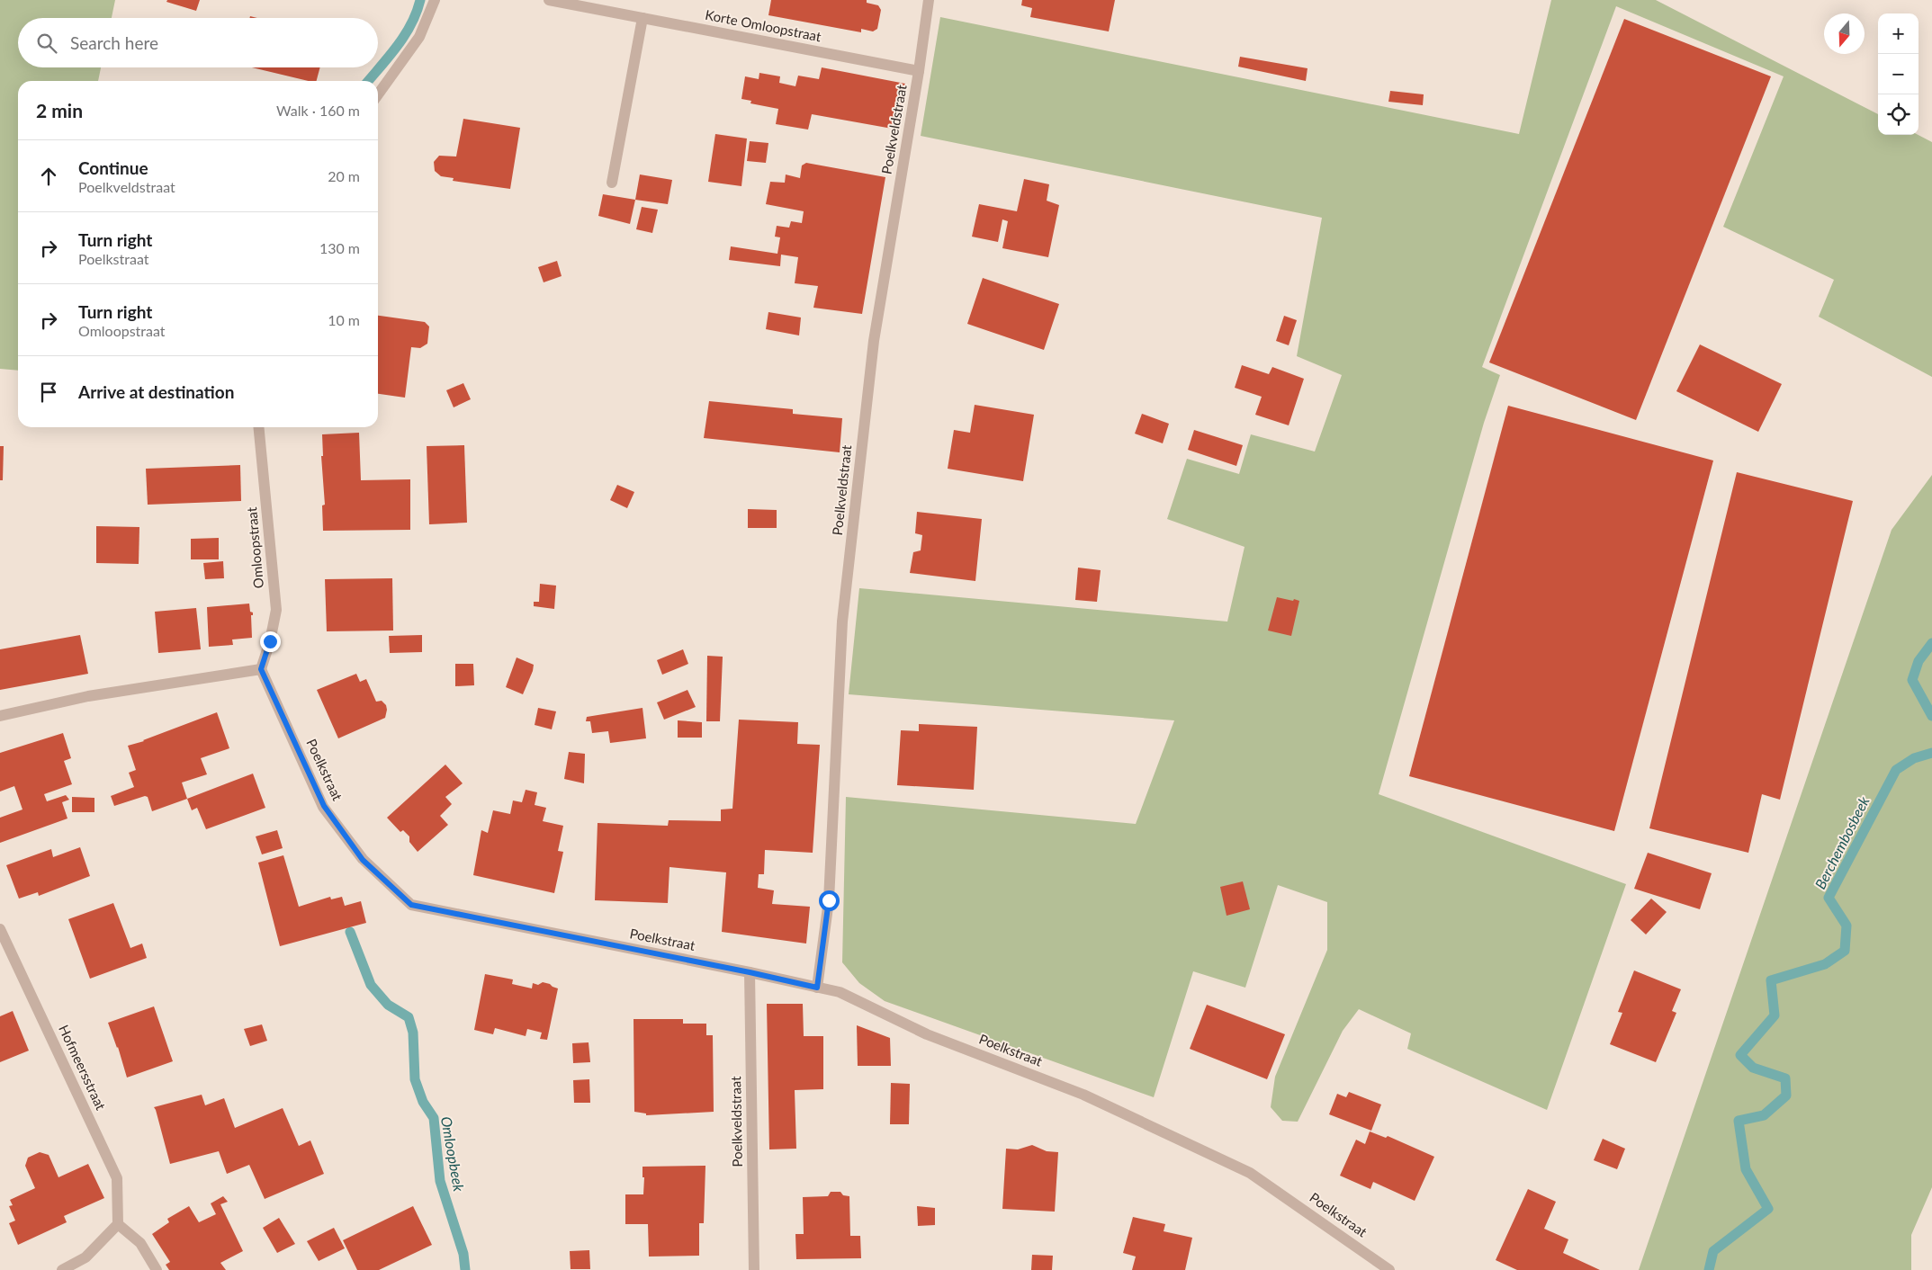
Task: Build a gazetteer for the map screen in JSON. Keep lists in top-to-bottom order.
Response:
{
  "streets": {
    "street": [
      "Korte Omloopstraat",
      "Poelkveldstraat",
      "Omloopstraat",
      "Poelkstraat",
      "Hofmeersstraat"
    ]
  },
  "crossings": [
    ["Korte Omloopstraat", "Poelkveldstraat"],
    ["Poelkveldstraat", "Poelkstraat"],
    ["Omloopstraat", "Poelkstraat"]
  ],
  "water": ["Berchembosbeek", "Omloopbeek"],
  "north": "bottom",
  "page": {
    "map_buttons": ["+", "−"],
    "search": "Search here",
    "heading": ["2 min", "Walk · 160 m"],
    "list": [
      ["Continue", "Poelkveldstraat", "20 m"],
      ["Turn right", "Poelkstraat", "130 m"],
      ["Turn right", "Omloopstraat", "10 m"],
      "Arrive at destination"
    ]
  }
}
